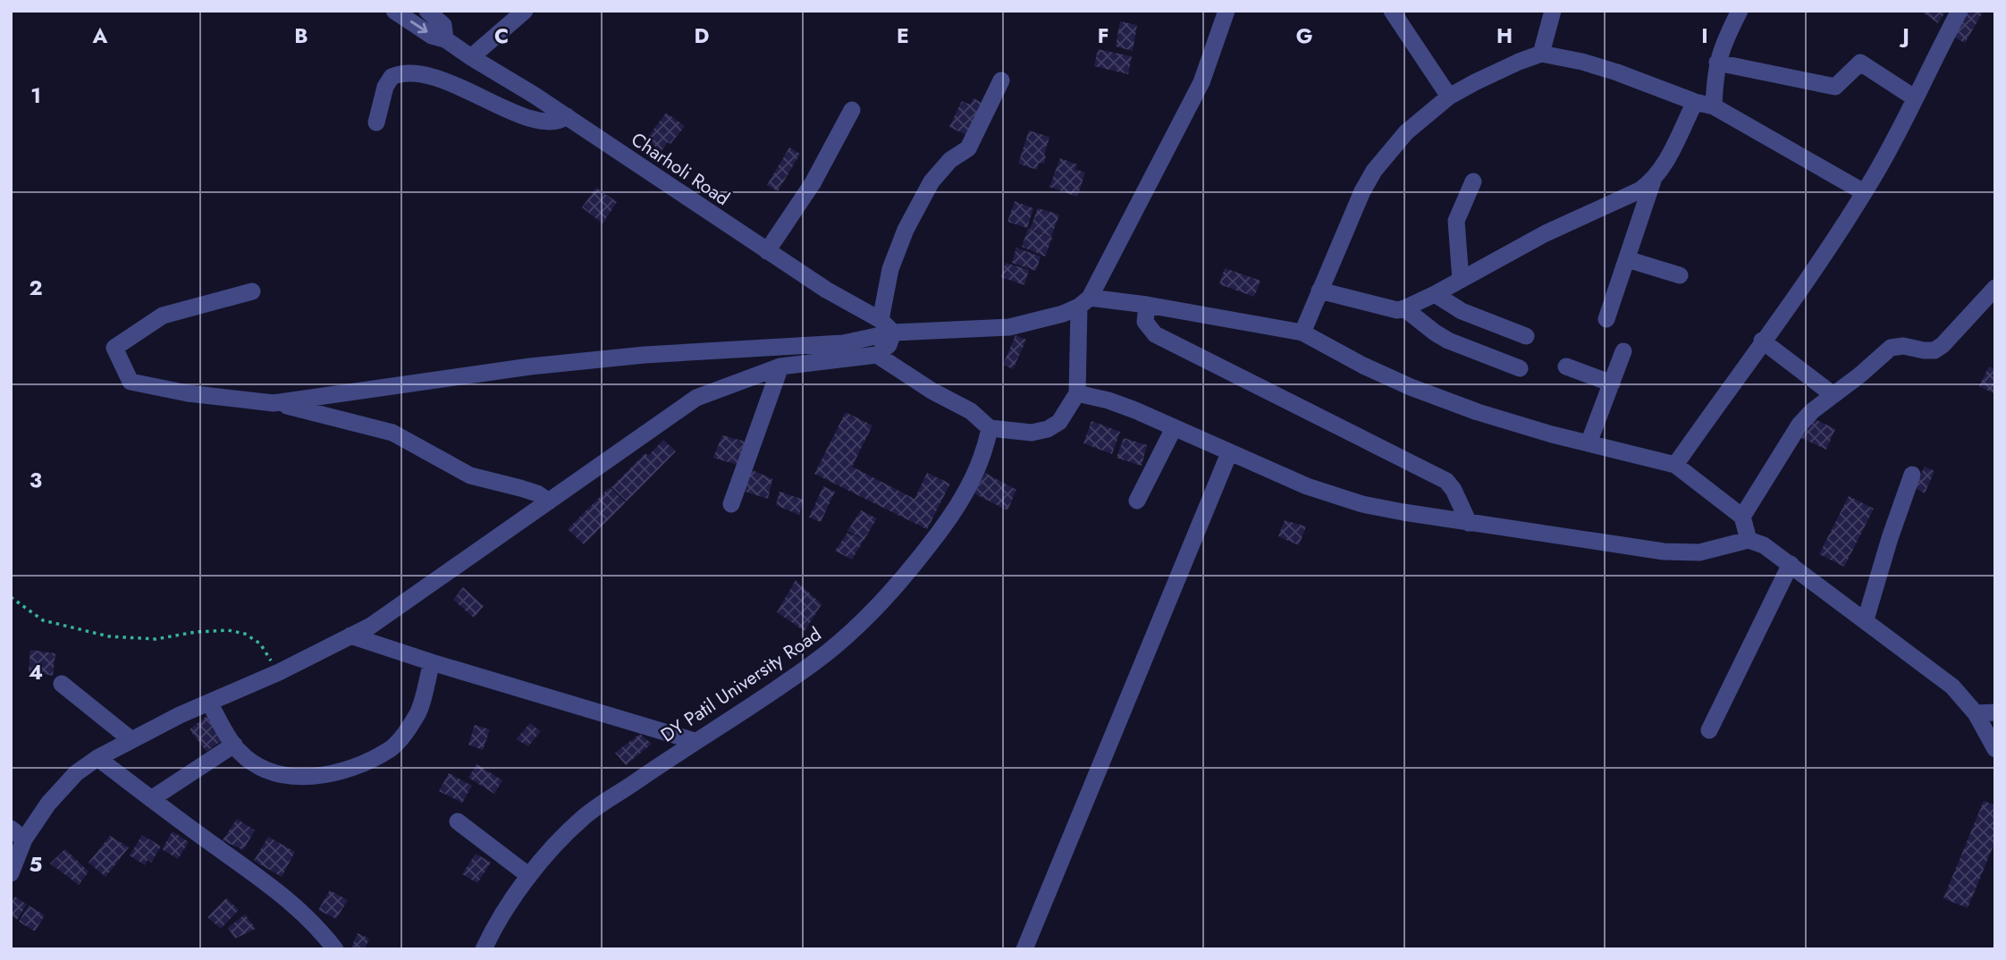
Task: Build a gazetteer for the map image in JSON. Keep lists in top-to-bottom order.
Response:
{
  "streets": {
    "street": ["Charholi Road", "DY Patil University Road"]
  },
  "grid": {
    "columns": [
      "A",
      "B",
      "C",
      "D",
      "E",
      "F",
      "G",
      "H",
      "I",
      "J"
    ],
    "rows": [
      "1",
      "2",
      "3",
      "4",
      "5"
    ]
  }
}
